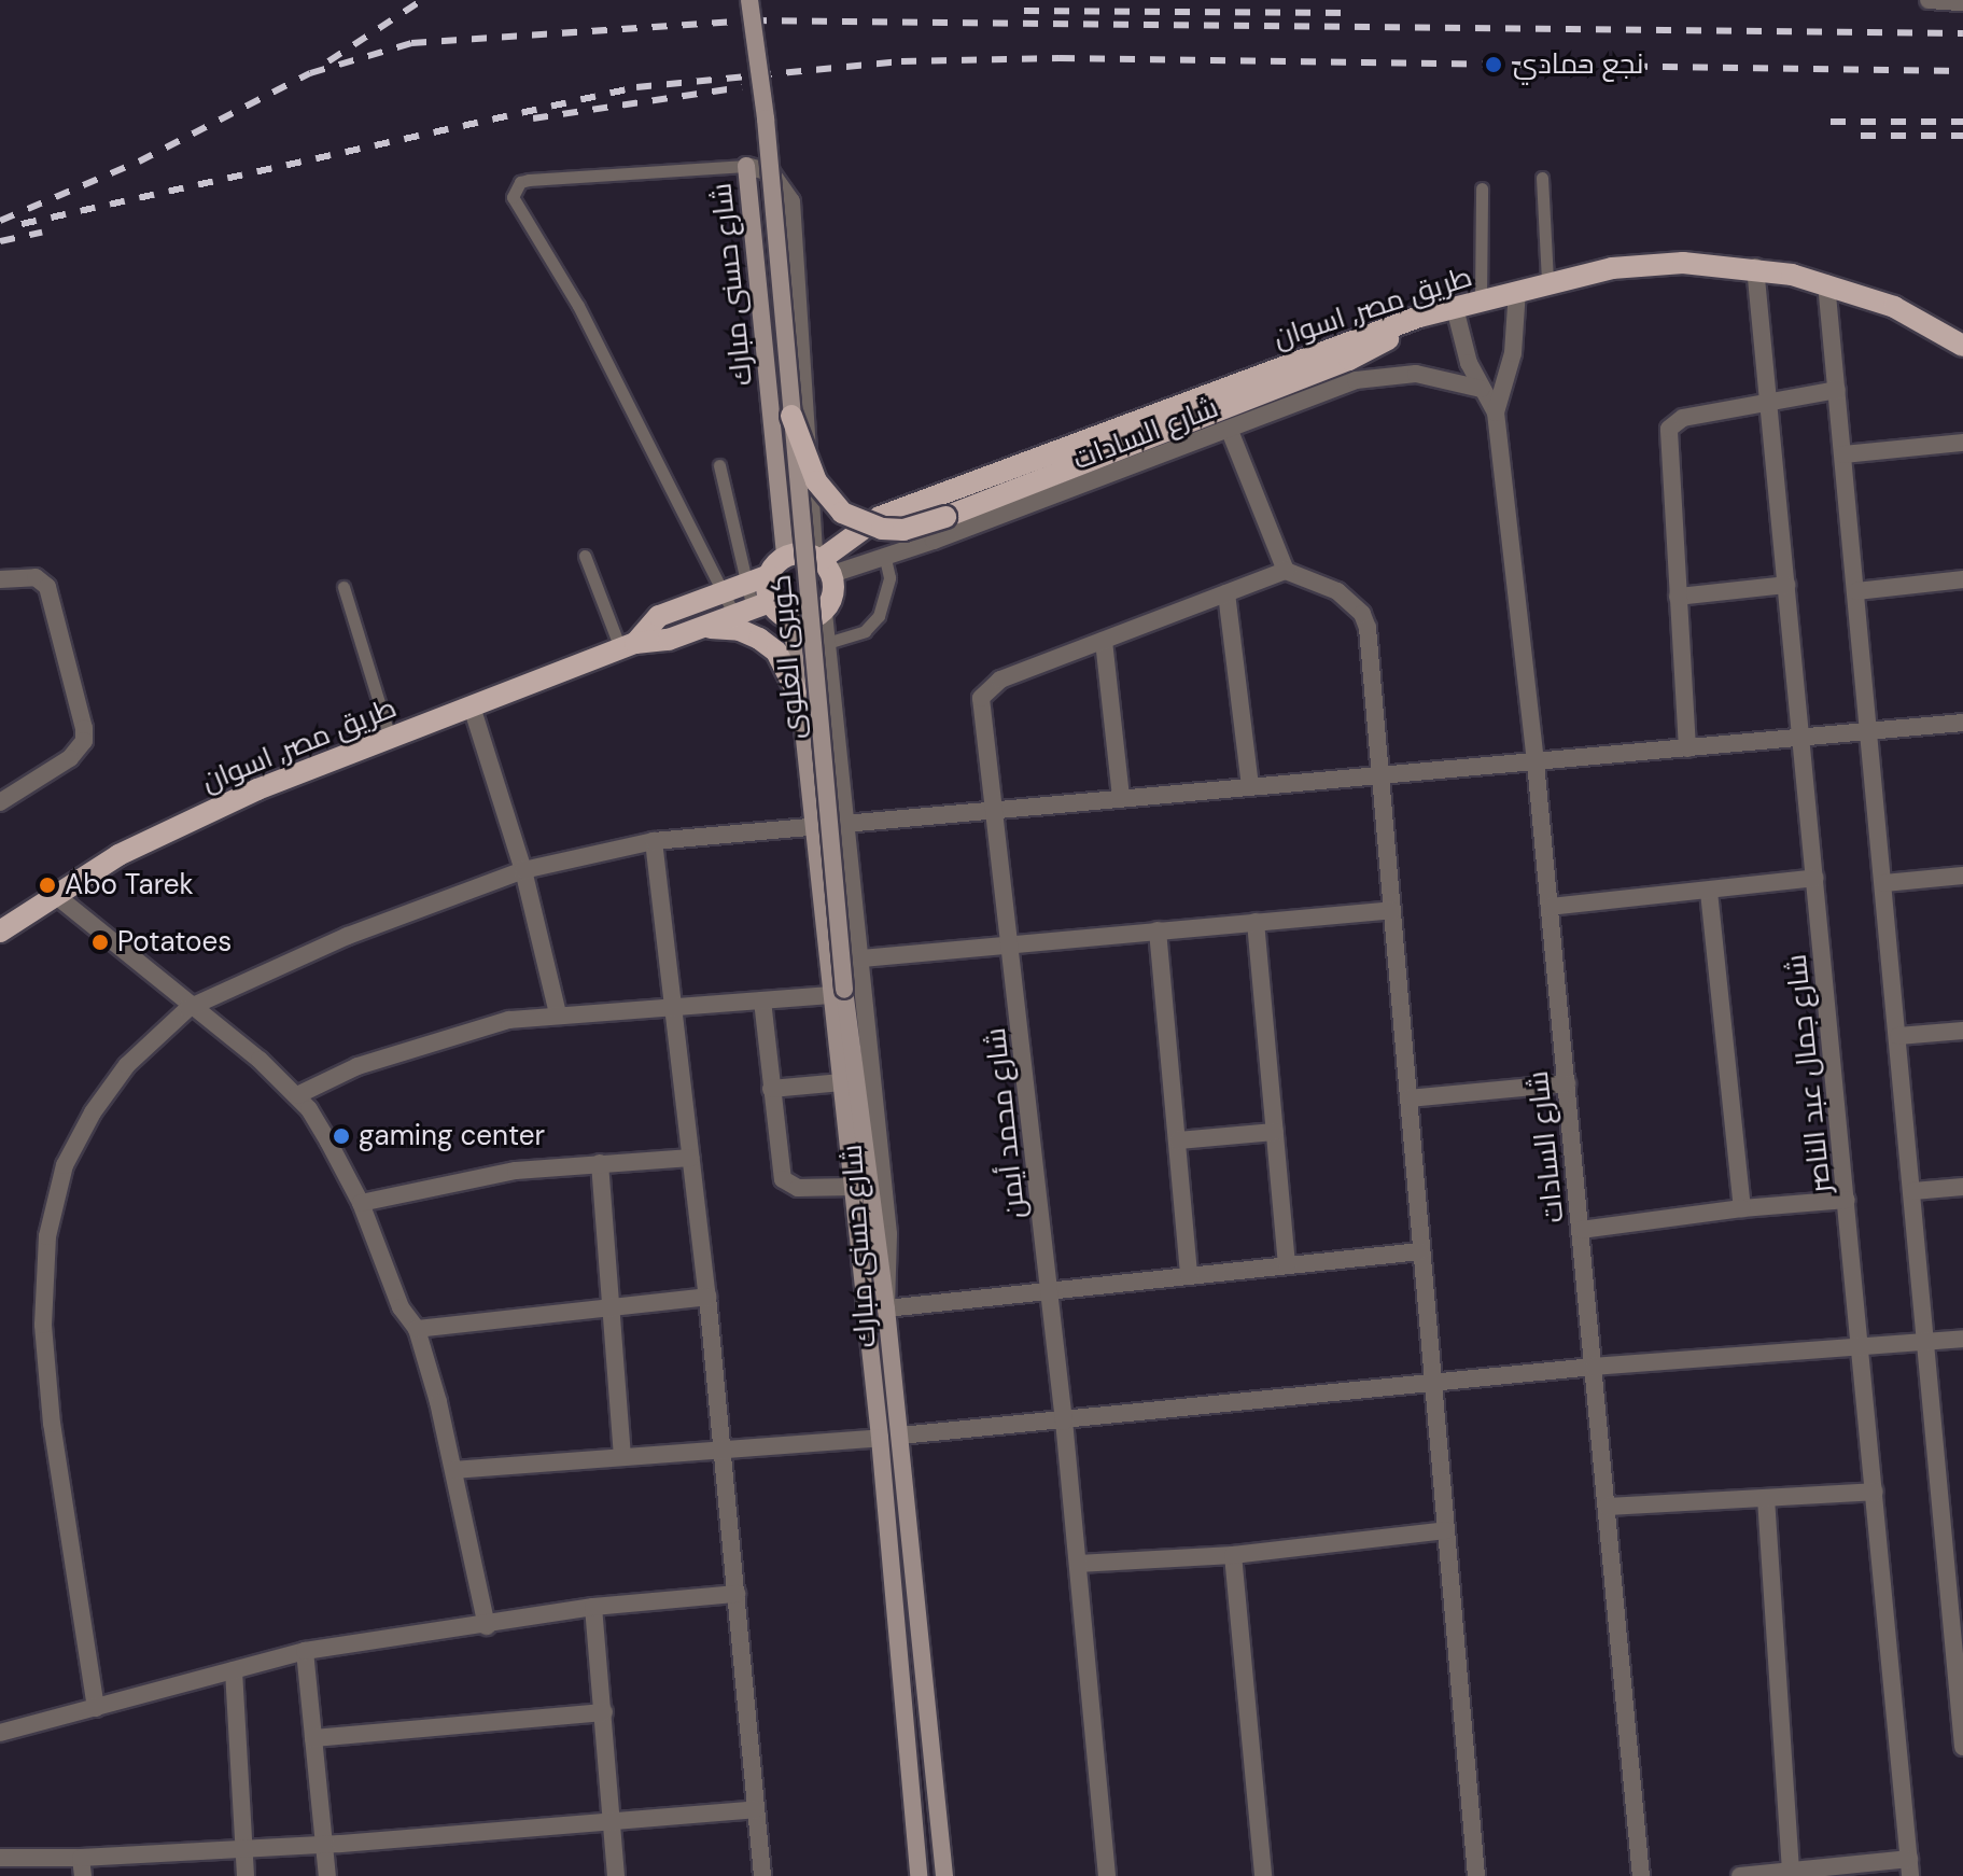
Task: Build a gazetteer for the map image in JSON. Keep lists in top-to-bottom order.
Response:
{
  "streets": {
    "main road": ["شارع حسنى مبارك", "طريق مصر, اسوان", "كوبرى العلوى"],
    "street": ["شارع السادات", "شارع جمال عبد الناصر", "شارع محمد أيمن"]
  },
  "crossings": [
    ["شارع حسنى مبارك", "طريق مصر, اسوان"],
    ["شارع حسنى مبارك", "شارع السادات"],
    ["شارع حسنى مبارك", "كوبرى العلوى"],
    ["طريق مصر, اسوان", "شارع السادات"],
    ["طريق مصر, اسوان", "شارع جمال عبد الناصر"]
  ],
  "places": [
    "نجع حمادي",
    "Abo Tarek",
    "Potatoes",
    "gaming center"
  ]
}
